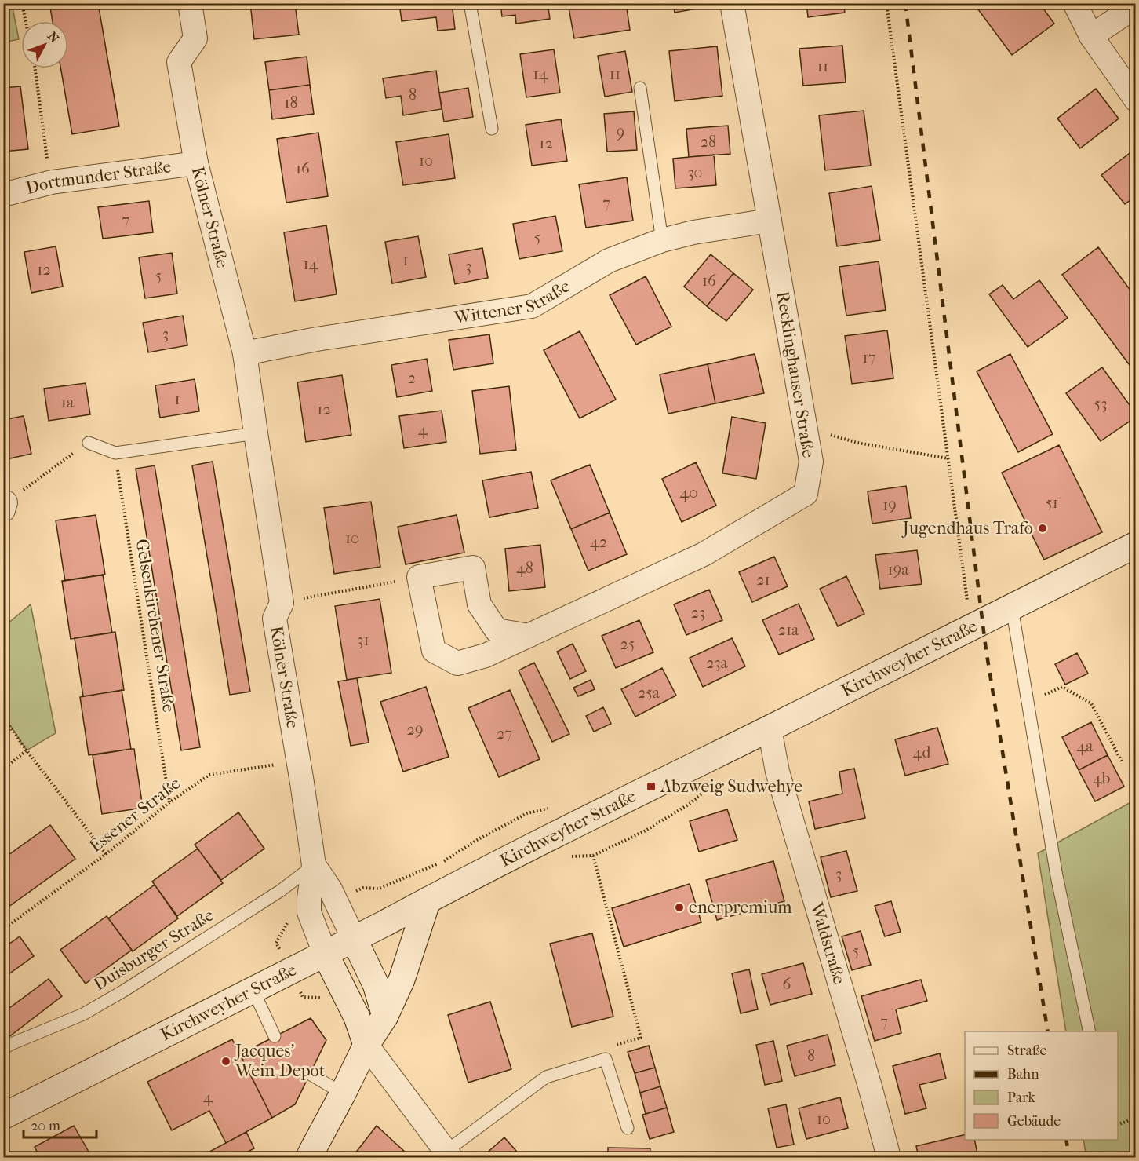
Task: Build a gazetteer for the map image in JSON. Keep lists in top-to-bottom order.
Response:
{
  "streets": {
    "main road": ["Kirchweyher Straße"],
    "street": [
      "Dortmunder Straße",
      "Kölner Straße",
      "Wittener Straße",
      "Recklinghauser Straße",
      "Waldstraße"
    ],
    "lane": ["Duisburger Straße"],
    "path": ["Gelsenkirchener Straße", "Essener Straße"]
  },
  "crossings": [
    ["Dortmunder Straße", "Kölner Straße"],
    ["Kölner Straße", "Wittener Straße"],
    ["Kölner Straße", "Kirchweyher Straße"],
    ["Kölner Straße", "Essener Straße"],
    ["Kölner Straße", "Duisburger Straße"],
    ["Wittener Straße", "Recklinghauser Straße"],
    ["Gelsenkirchener Straße", "Essener Straße"],
    ["Kirchweyher Straße", "Waldstraße"]
  ],
  "places": {
    "other": ["Jugendhaus Trafo", "enerpremium", "Jacques’ Wein-Depot"],
    "transit": ["Abzweig Sudwehye"]
  },
  "house_numbers": [
    "11",
    "14",
    "11",
    "8",
    "18",
    "9",
    "28",
    "12",
    "10",
    "16",
    "30",
    "7",
    "7",
    "5",
    "1",
    "14",
    "3",
    "12",
    "5",
    "16",
    "3",
    "17",
    "2",
    "1",
    "1a",
    "53",
    "12",
    "4",
    "40",
    "51",
    "19",
    "10",
    "42",
    "48",
    "19a",
    "21",
    "23",
    "21a",
    "31",
    "25",
    "23a",
    "25a",
    "29",
    "27",
    "4a",
    "4d",
    "4b",
    "3",
    "5",
    "6",
    "7",
    "8",
    "4",
    "10"
  ],
  "legend": [
    "Straße",
    "Bahn",
    "Park",
    "Gebäude"
  ],
  "scale_bar": "20 m",
  "north": "top right"
}
